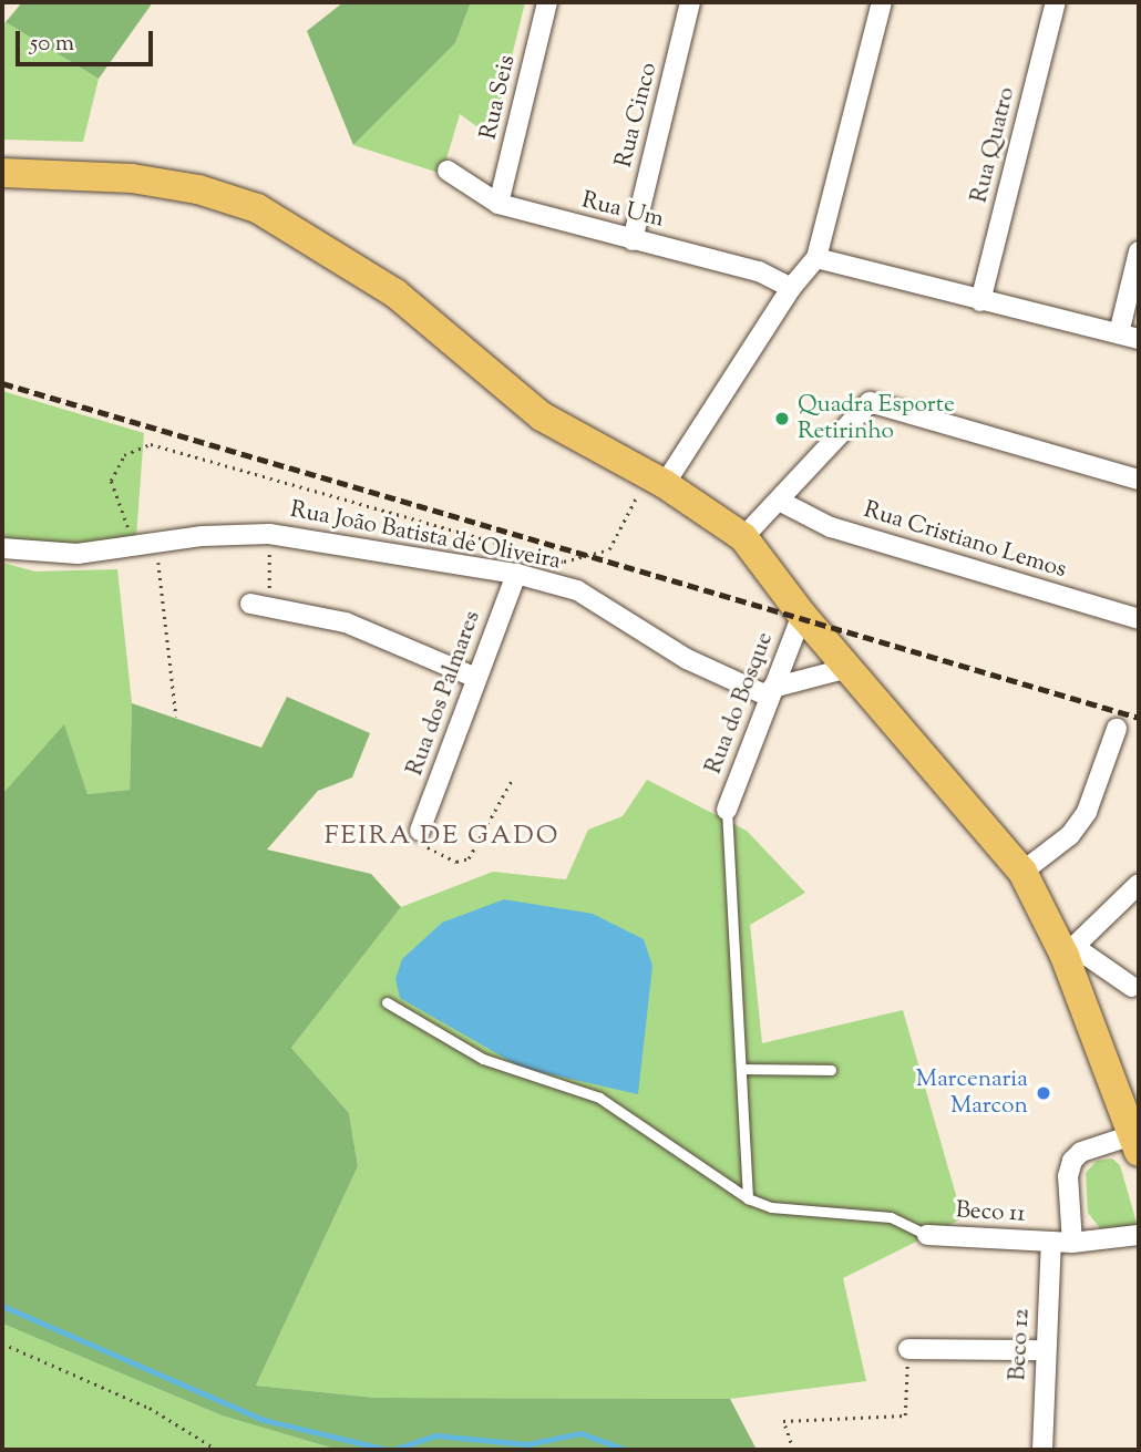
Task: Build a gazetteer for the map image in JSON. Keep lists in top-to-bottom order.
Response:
{
  "streets": {
    "street": [
      "Rua Seis",
      "Rua Cinco",
      "Rua Quatro",
      "Rua Um",
      "Rua João Batista de Oliveira",
      "Rua Cristiano Lemos",
      "Rua dos Palmares",
      "Rua do Bosque",
      "Beco 11",
      "Beco 12"
    ]
  },
  "crossings": [
    ["Rua Seis", "Rua Um"],
    ["Rua Cinco", "Rua Um"],
    ["Rua João Batista de Oliveira", "Rua dos Palmares"],
    ["Rua João Batista de Oliveira", "Rua do Bosque"],
    ["Beco 11", "Beco 12"]
  ],
  "districts": ["FEIRA DE GADO"],
  "places": ["Quadra Esporte Retirinho", "Marcenaria Marcon"],
  "scale_bar": "50 m"
}
